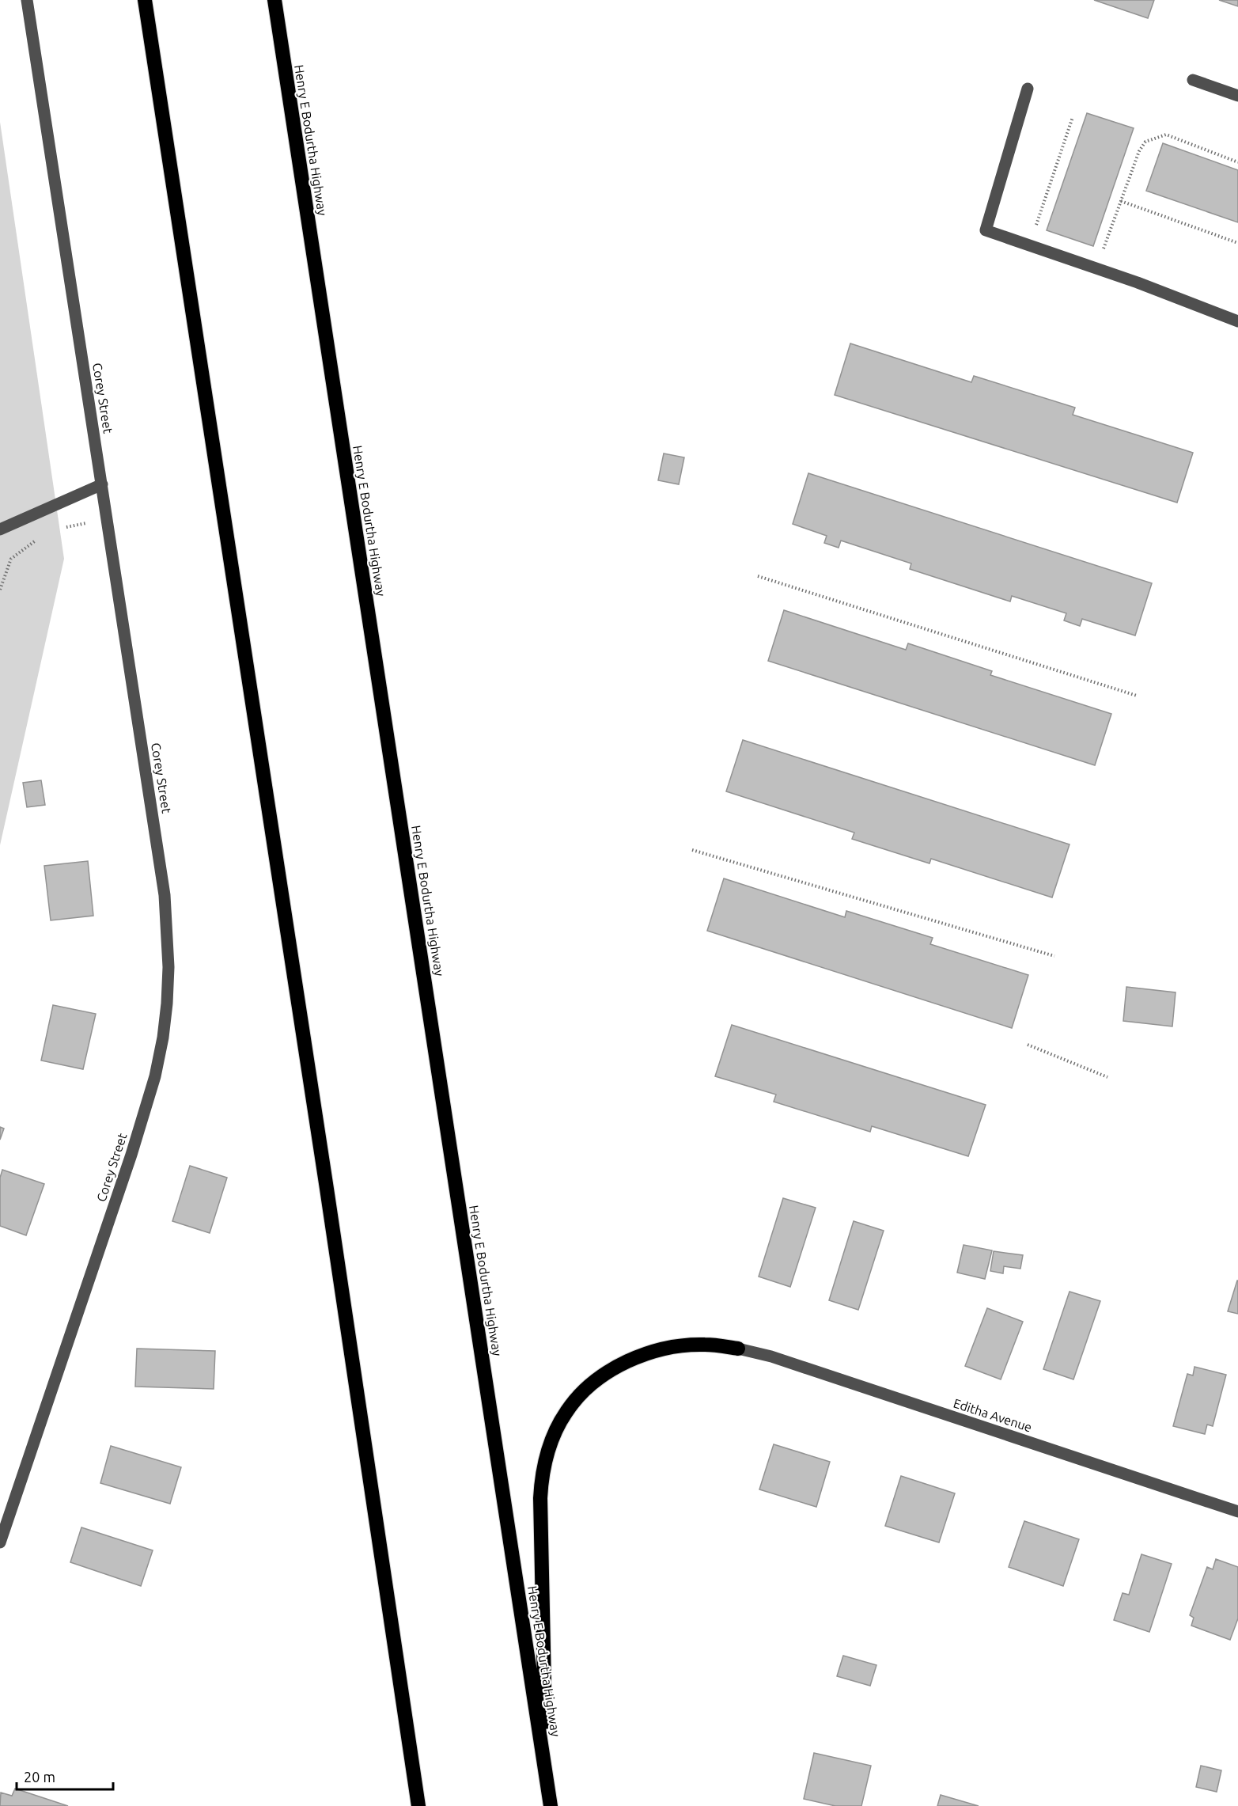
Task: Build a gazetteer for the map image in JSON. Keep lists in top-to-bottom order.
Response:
{
  "streets": {
    "highway": ["Henry E Bodurtha Highway"],
    "street": ["Corey Street", "Editha Avenue"]
  },
  "scale_bar": "20 m"
}
